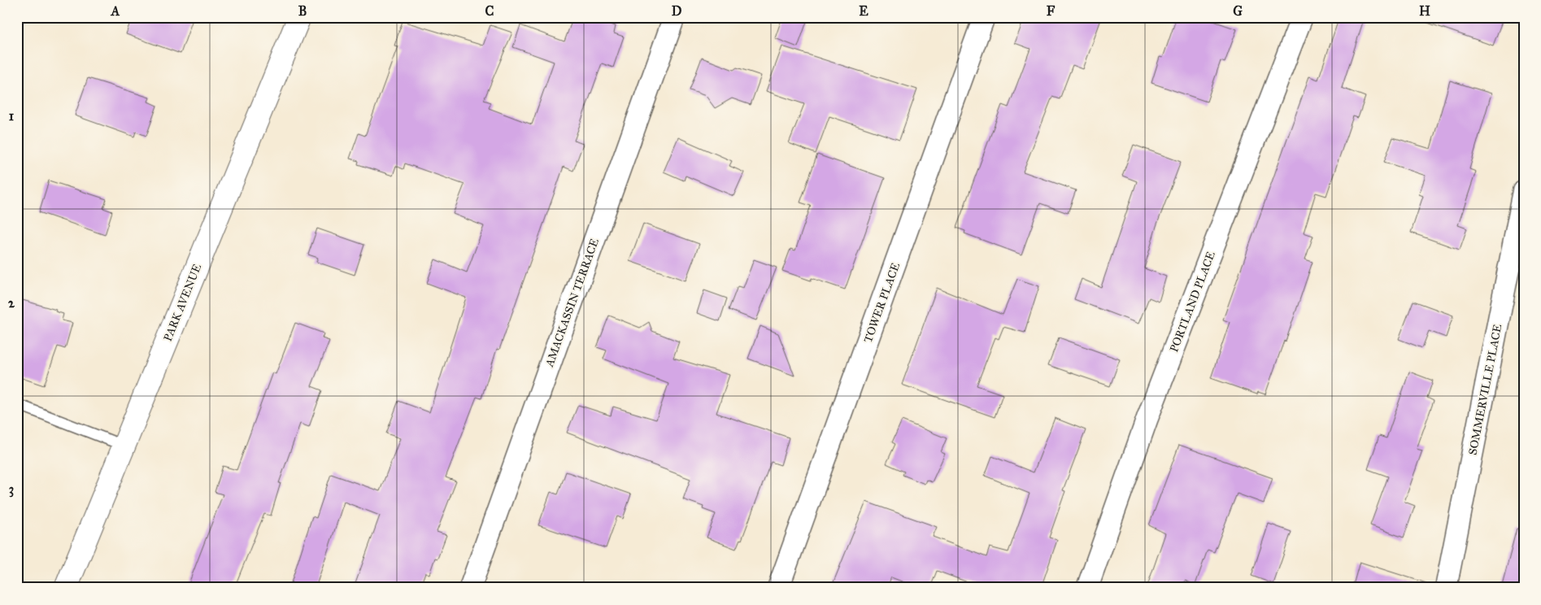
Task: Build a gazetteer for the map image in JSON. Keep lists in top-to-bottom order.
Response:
{
  "streets": {
    "street": [
      "PORTLAND PLACE",
      "PARK AVENUE",
      "AMACKASSIN TERRACE",
      "TOWER PLACE",
      "SOMMERVILLE PLACE"
    ]
  },
  "grid": {
    "columns": [
      "A",
      "B",
      "C",
      "D",
      "E",
      "F",
      "G",
      "H"
    ],
    "rows": ["1", "2", "3"]
  }
}
